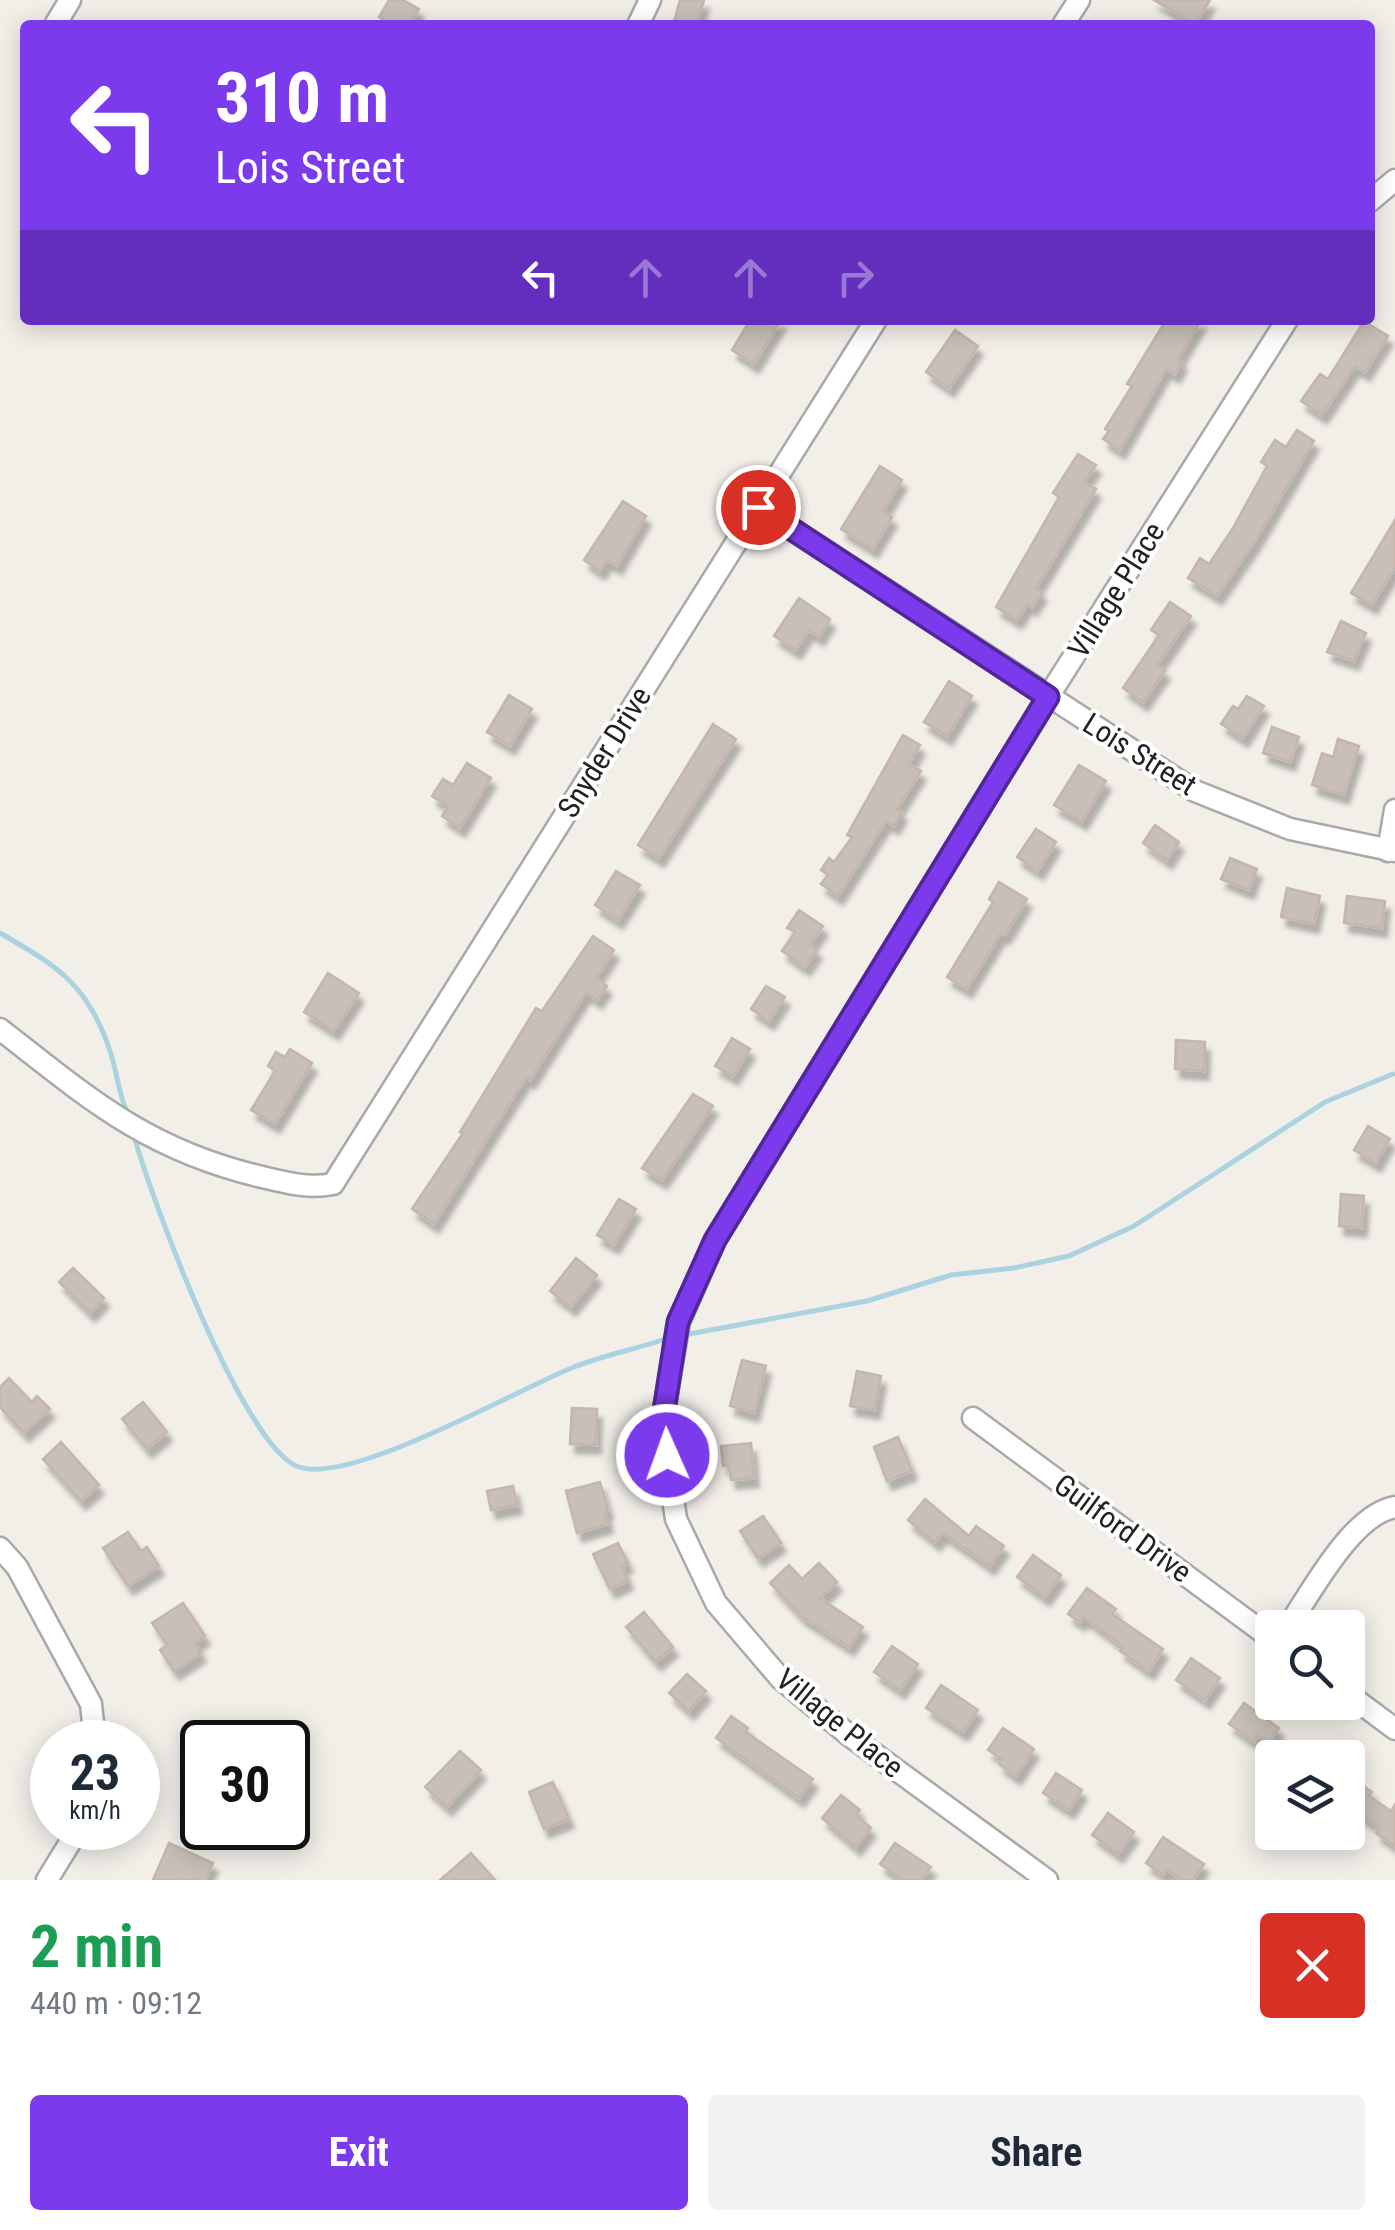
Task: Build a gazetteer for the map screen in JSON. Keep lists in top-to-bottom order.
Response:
{
  "streets": {
    "street": [
      "Village Place",
      "Snyder Drive",
      "Lois Street",
      "Guilford Drive"
    ]
  },
  "crossings": [
    ["Village Place", "Lois Street"],
    ["Snyder Drive", "Lois Street"]
  ],
  "page": {
    "turn": ["310 m", "Lois Street"],
    "speed": "23 km/h",
    "limit": "30",
    "heading": ["2 min", "440 m · 09:12"],
    "buttons": ["Exit", "Share"]
  }
}
